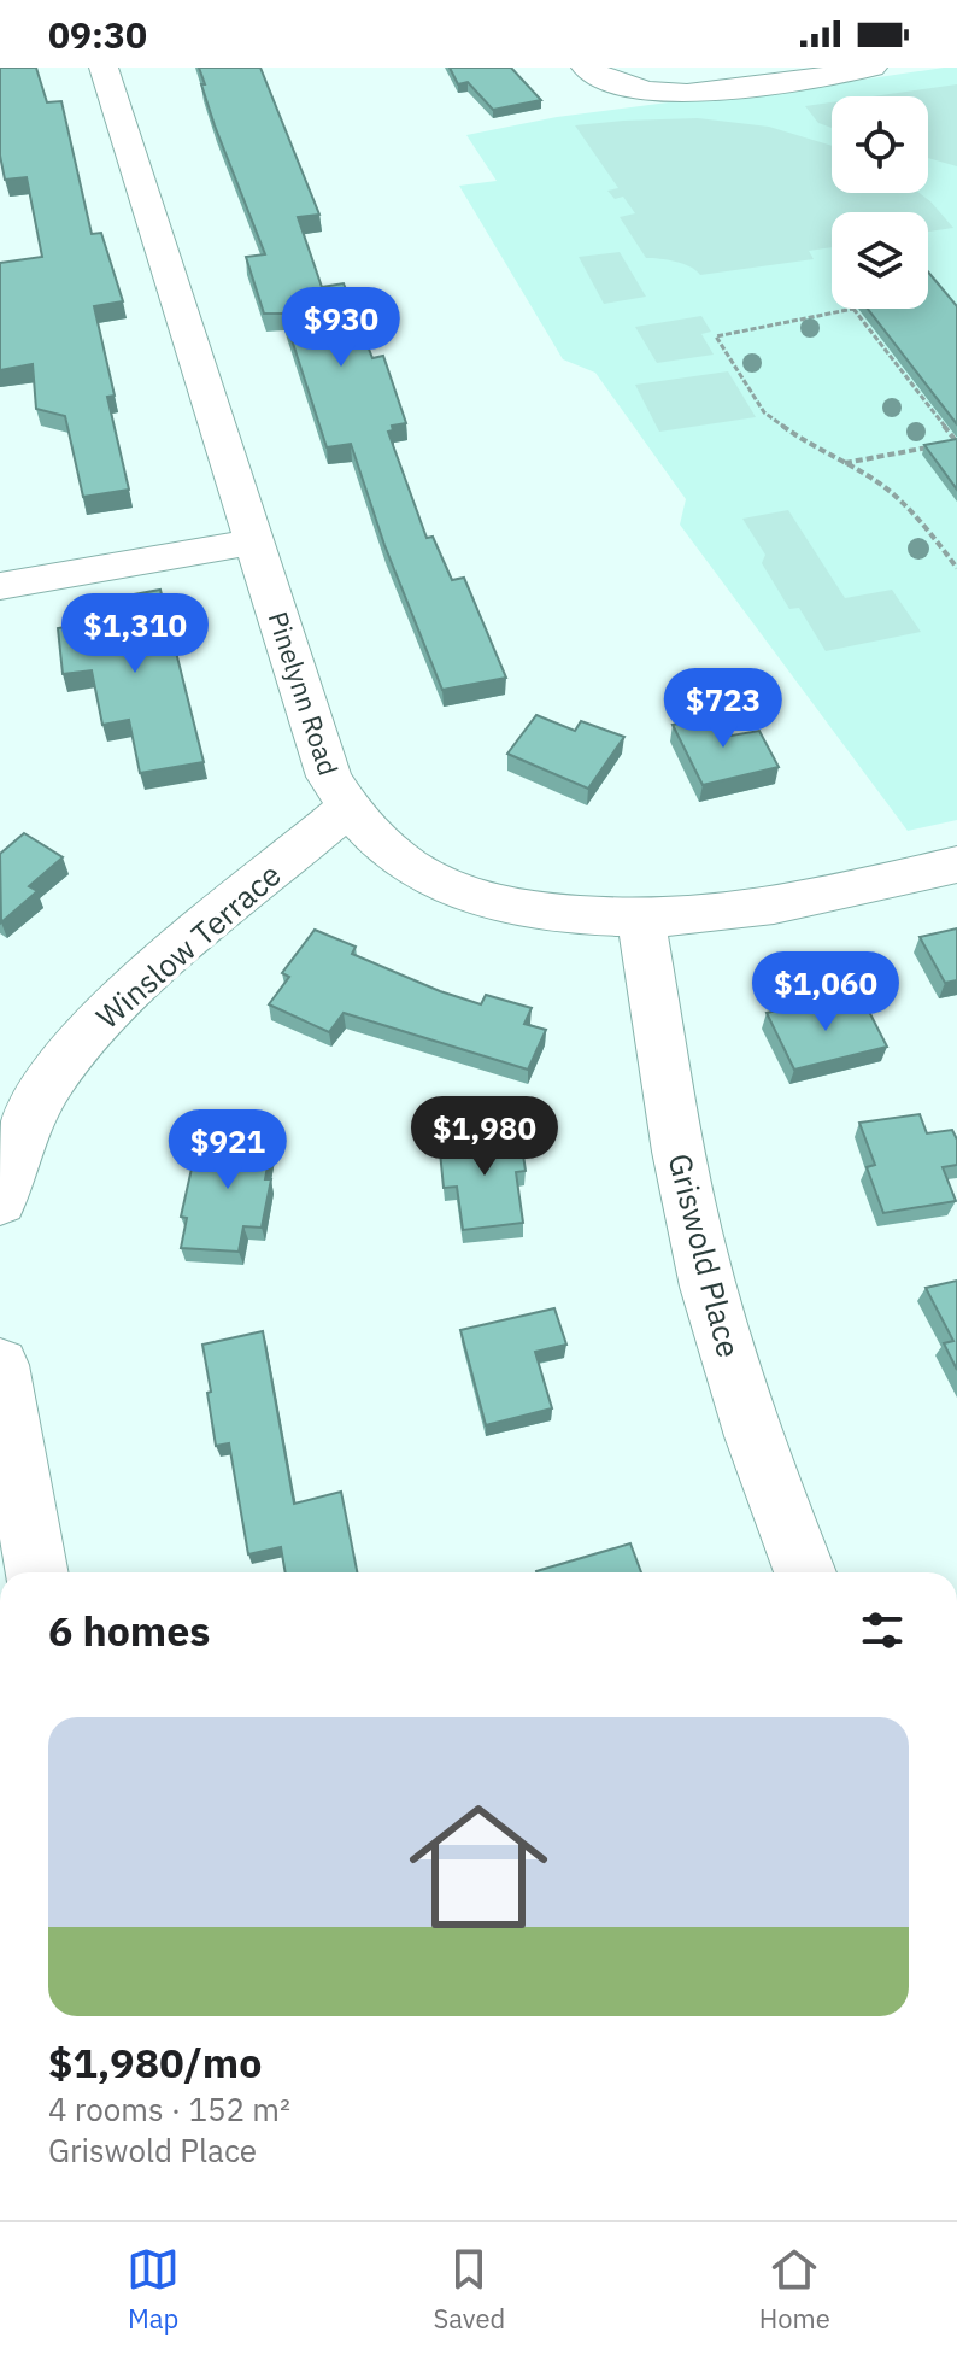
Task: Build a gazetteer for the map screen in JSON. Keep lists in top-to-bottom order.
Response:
{
  "streets": {
    "street": ["Pinelynn Road", "Winslow Terrace", "Griswold Place"]
  },
  "crossings": [
    ["Pinelynn Road", "Winslow Terrace"],
    ["Pinelynn Road", "Griswold Place"]
  ],
  "page": {
    "status": "09:30",
    "price": [
      "$930",
      "$1,310",
      "$723",
      "$1,060",
      "$1,980",
      "$921"
    ],
    "heading": "6 homes",
    "list": [
      {
        "name": "$1,980/mo",
        "note": "4 rooms · 152 m² · Griswold Place"
      }
    ],
    "tabs": ["Map", "Saved", "Home"]
  }
}
